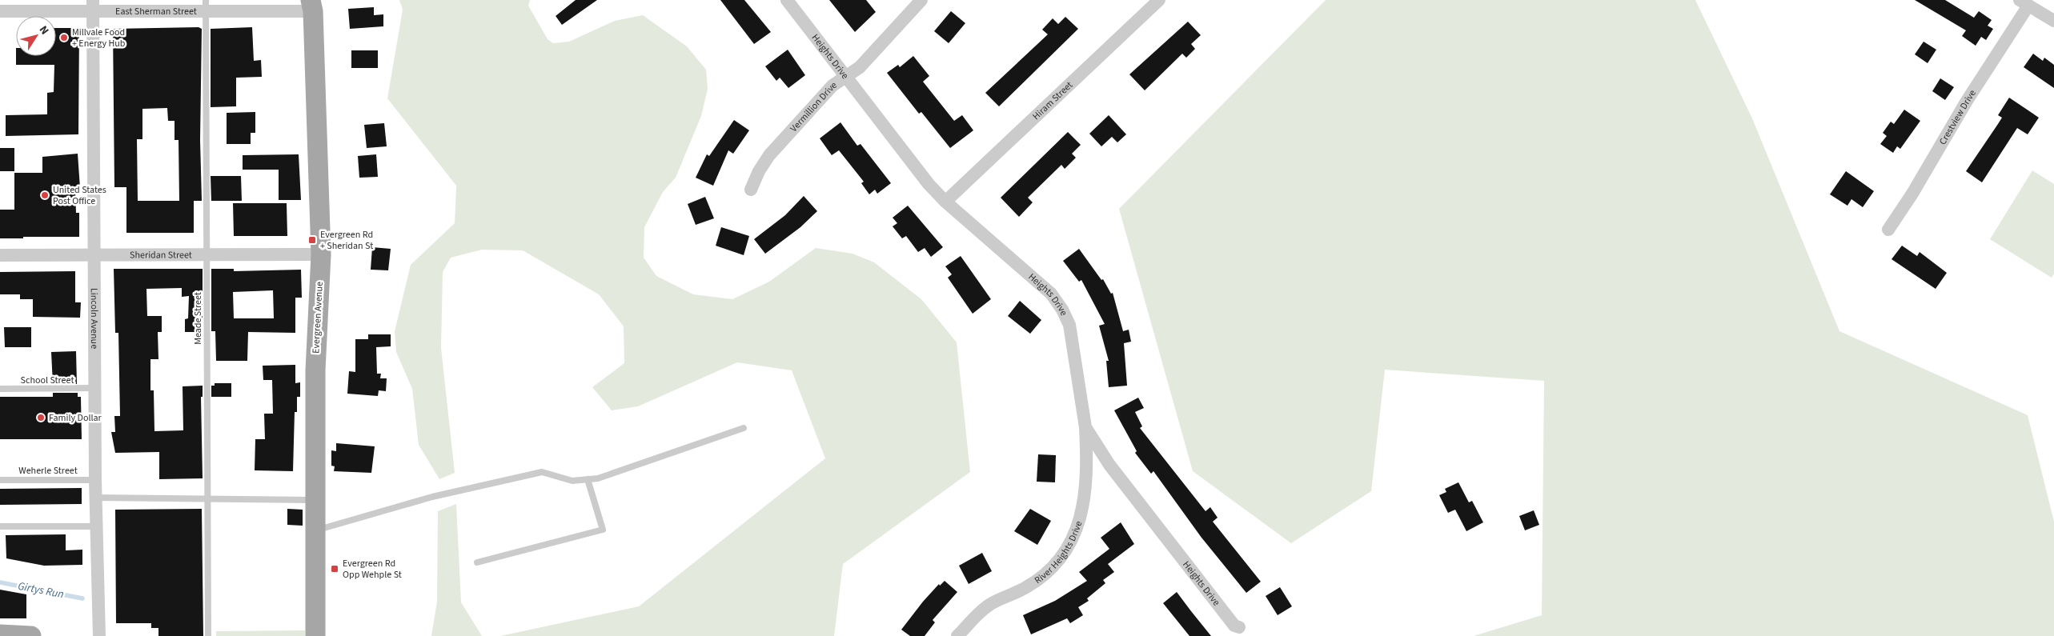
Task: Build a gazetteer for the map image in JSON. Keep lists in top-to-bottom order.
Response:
{
  "streets": {
    "main road": ["Evergreen Avenue"],
    "street": [
      "East Sherman Street",
      "Heights Drive",
      "Hiram Street",
      "Vermillion Drive",
      "Crestview Drive",
      "Sheridan Street",
      "Lincoln Avenue",
      "River Heights Drive"
    ],
    "lane": ["Meade Street", "School Street", "Weherle Street"]
  },
  "crossings": [
    ["East Sherman Street", "Evergreen Avenue"],
    ["East Sherman Street", "Lincoln Avenue"],
    ["East Sherman Street", "Meade Street"],
    ["Heights Drive", "Hiram Street"],
    ["Heights Drive", "Vermillion Drive"],
    ["Heights Drive", "River Heights Drive"],
    ["Sheridan Street", "Evergreen Avenue"],
    ["Sheridan Street", "Lincoln Avenue"],
    ["Sheridan Street", "Meade Street"],
    ["Lincoln Avenue", "School Street"],
    ["Lincoln Avenue", "Weherle Street"]
  ],
  "water": ["Girtys Run"],
  "places": {
    "other": ["Millvale Food + Energy Hub", "United States Post Office", "Family Dollar"],
    "transit": ["Evergreen Rd + Sheridan St", "Evergreen Rd Opp Wehple St"]
  },
  "north": "top right"
}
